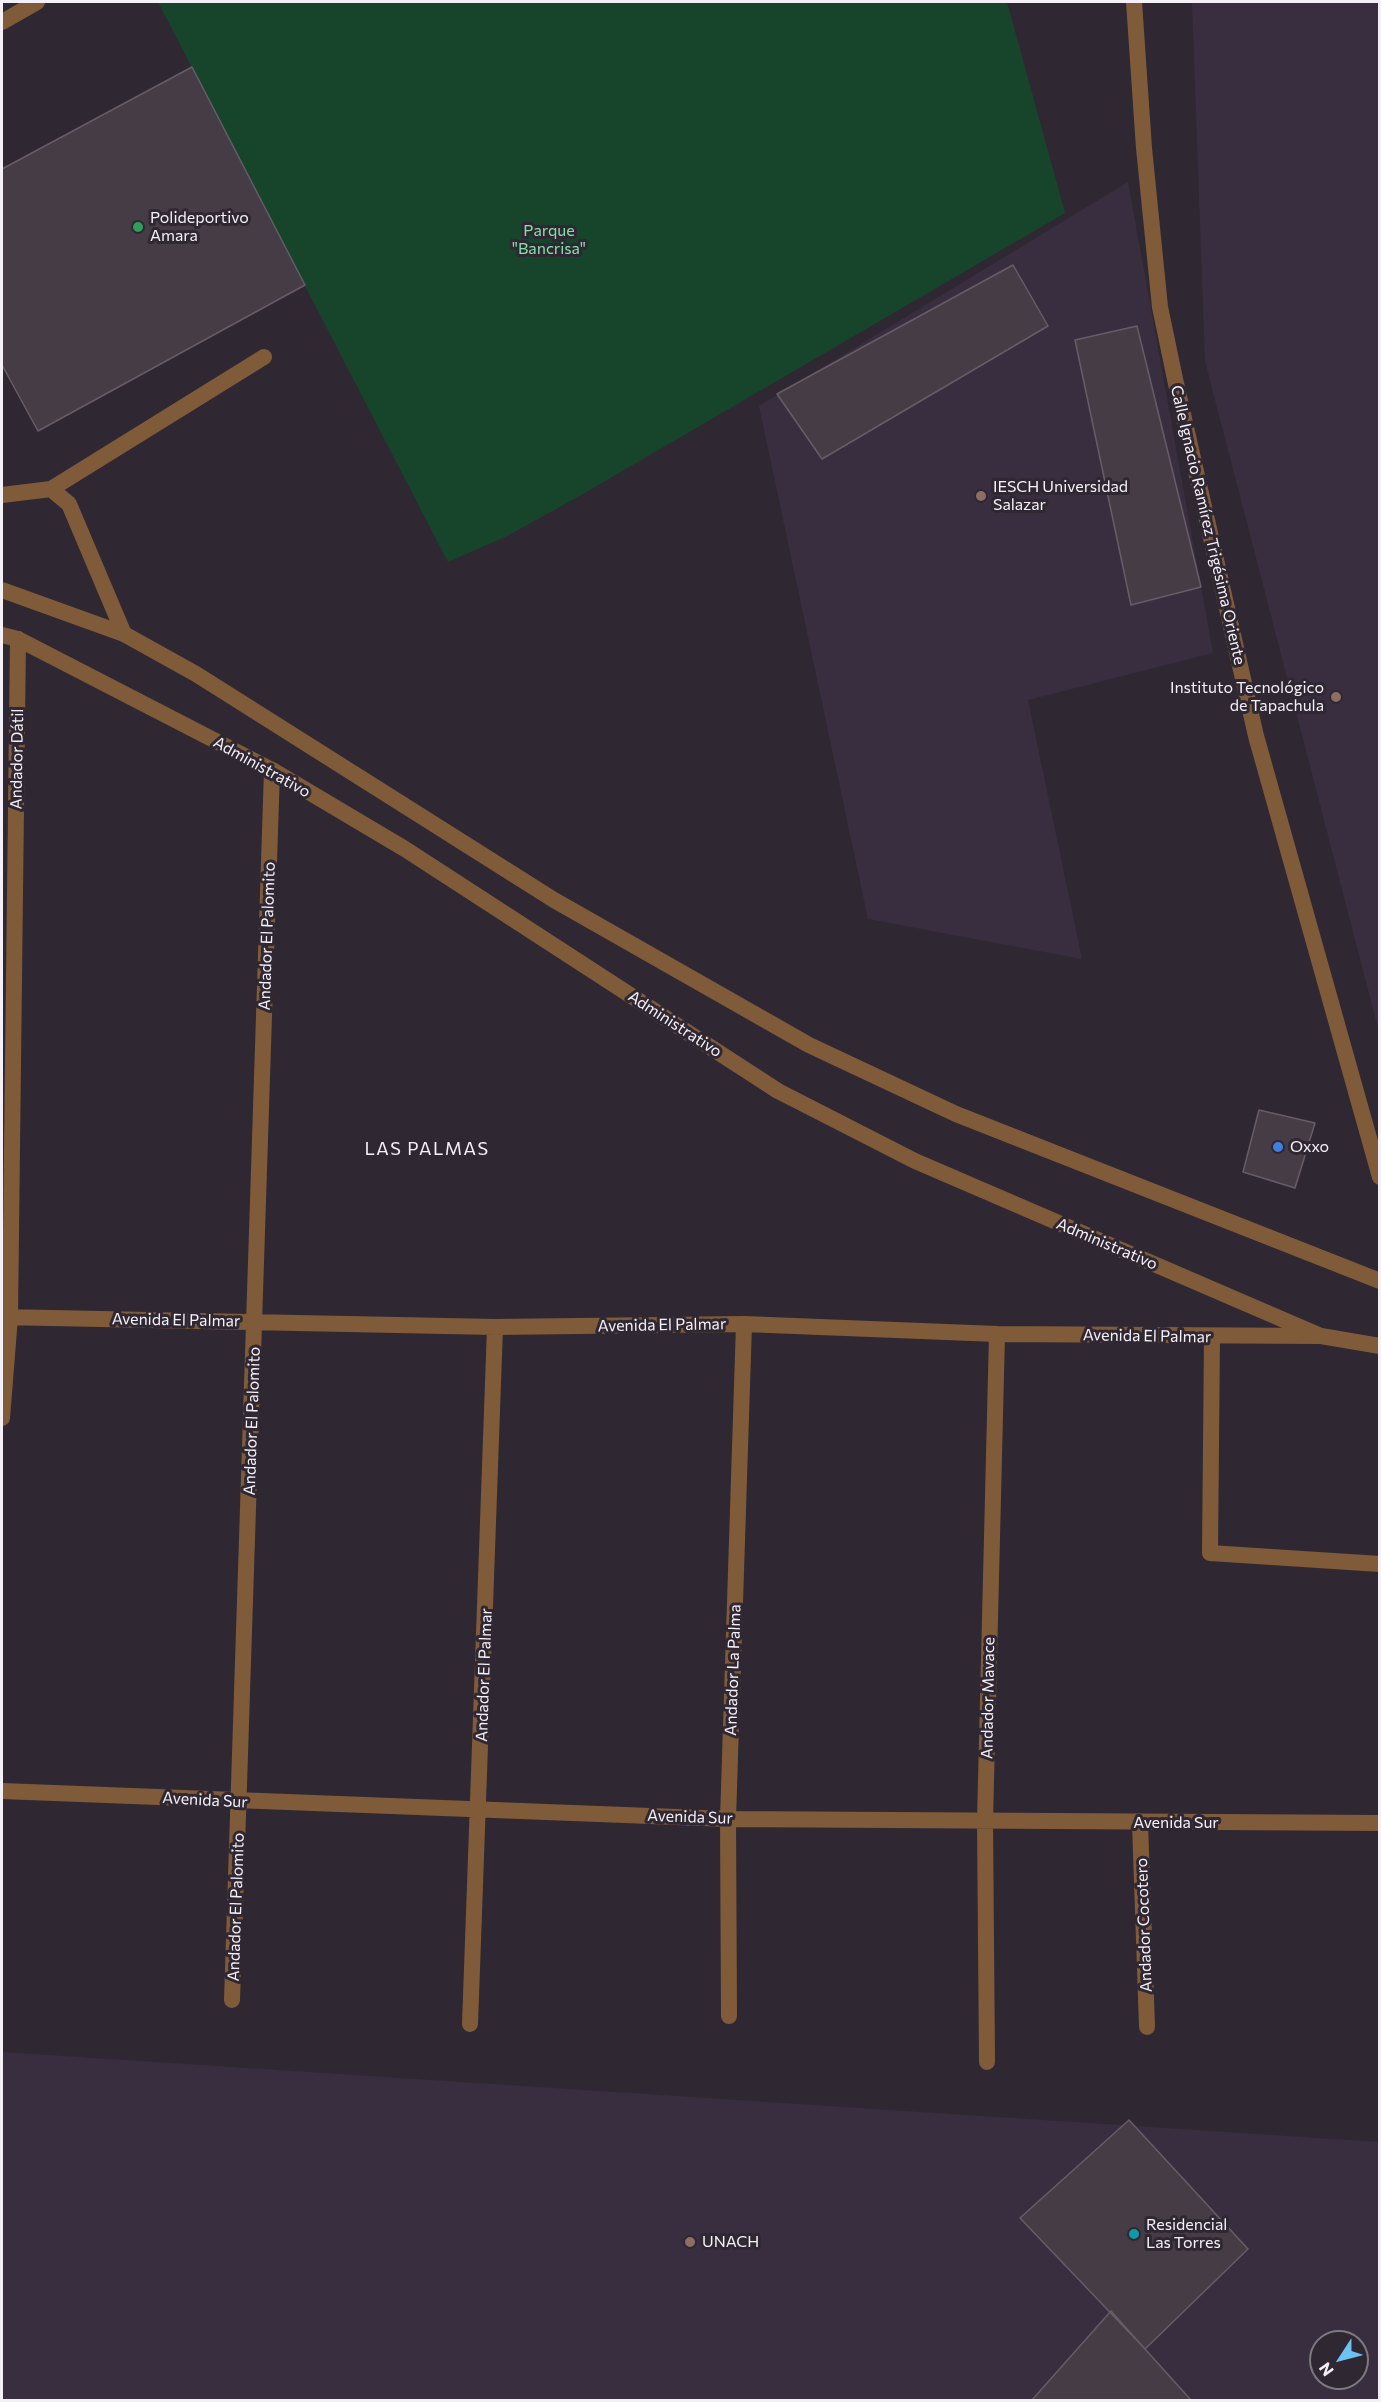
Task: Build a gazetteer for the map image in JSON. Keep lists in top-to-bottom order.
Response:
{
  "streets": {
    "street": [
      "Calle Ignacio Ramírez Trigésima Oriente",
      "Andador Dátil",
      "Administrativo",
      "Andador El Palomito",
      "Avenida El Palmar",
      "Andador La Palma",
      "Andador El Palmar",
      "Andador Mavace",
      "Avenida Sur",
      "Andador Cocotero"
    ]
  },
  "crossings": [
    ["Andador Dátil", "Administrativo"],
    ["Andador Dátil", "Avenida El Palmar"],
    ["Administrativo", "Andador El Palomito"],
    ["Administrativo", "Avenida El Palmar"],
    ["Andador El Palomito", "Avenida El Palmar"],
    ["Andador El Palomito", "Avenida Sur"],
    ["Avenida El Palmar", "Andador La Palma"],
    ["Avenida El Palmar", "Andador El Palmar"],
    ["Avenida El Palmar", "Andador Mavace"],
    ["Andador La Palma", "Avenida Sur"],
    ["Andador El Palmar", "Avenida Sur"],
    ["Andador Mavace", "Avenida Sur"],
    ["Avenida Sur", "Andador Cocotero"]
  ],
  "districts": ["LAS PALMAS"],
  "parks": ["Parque \"Bancrisa\""],
  "places": [
    "Polideportivo Amara",
    "IESCH Universidad Salazar",
    "Instituto Tecnológico de Tapachula",
    "Oxxo",
    "Residencial Las Torres",
    "UNACH"
  ],
  "north": "bottom left"
}
